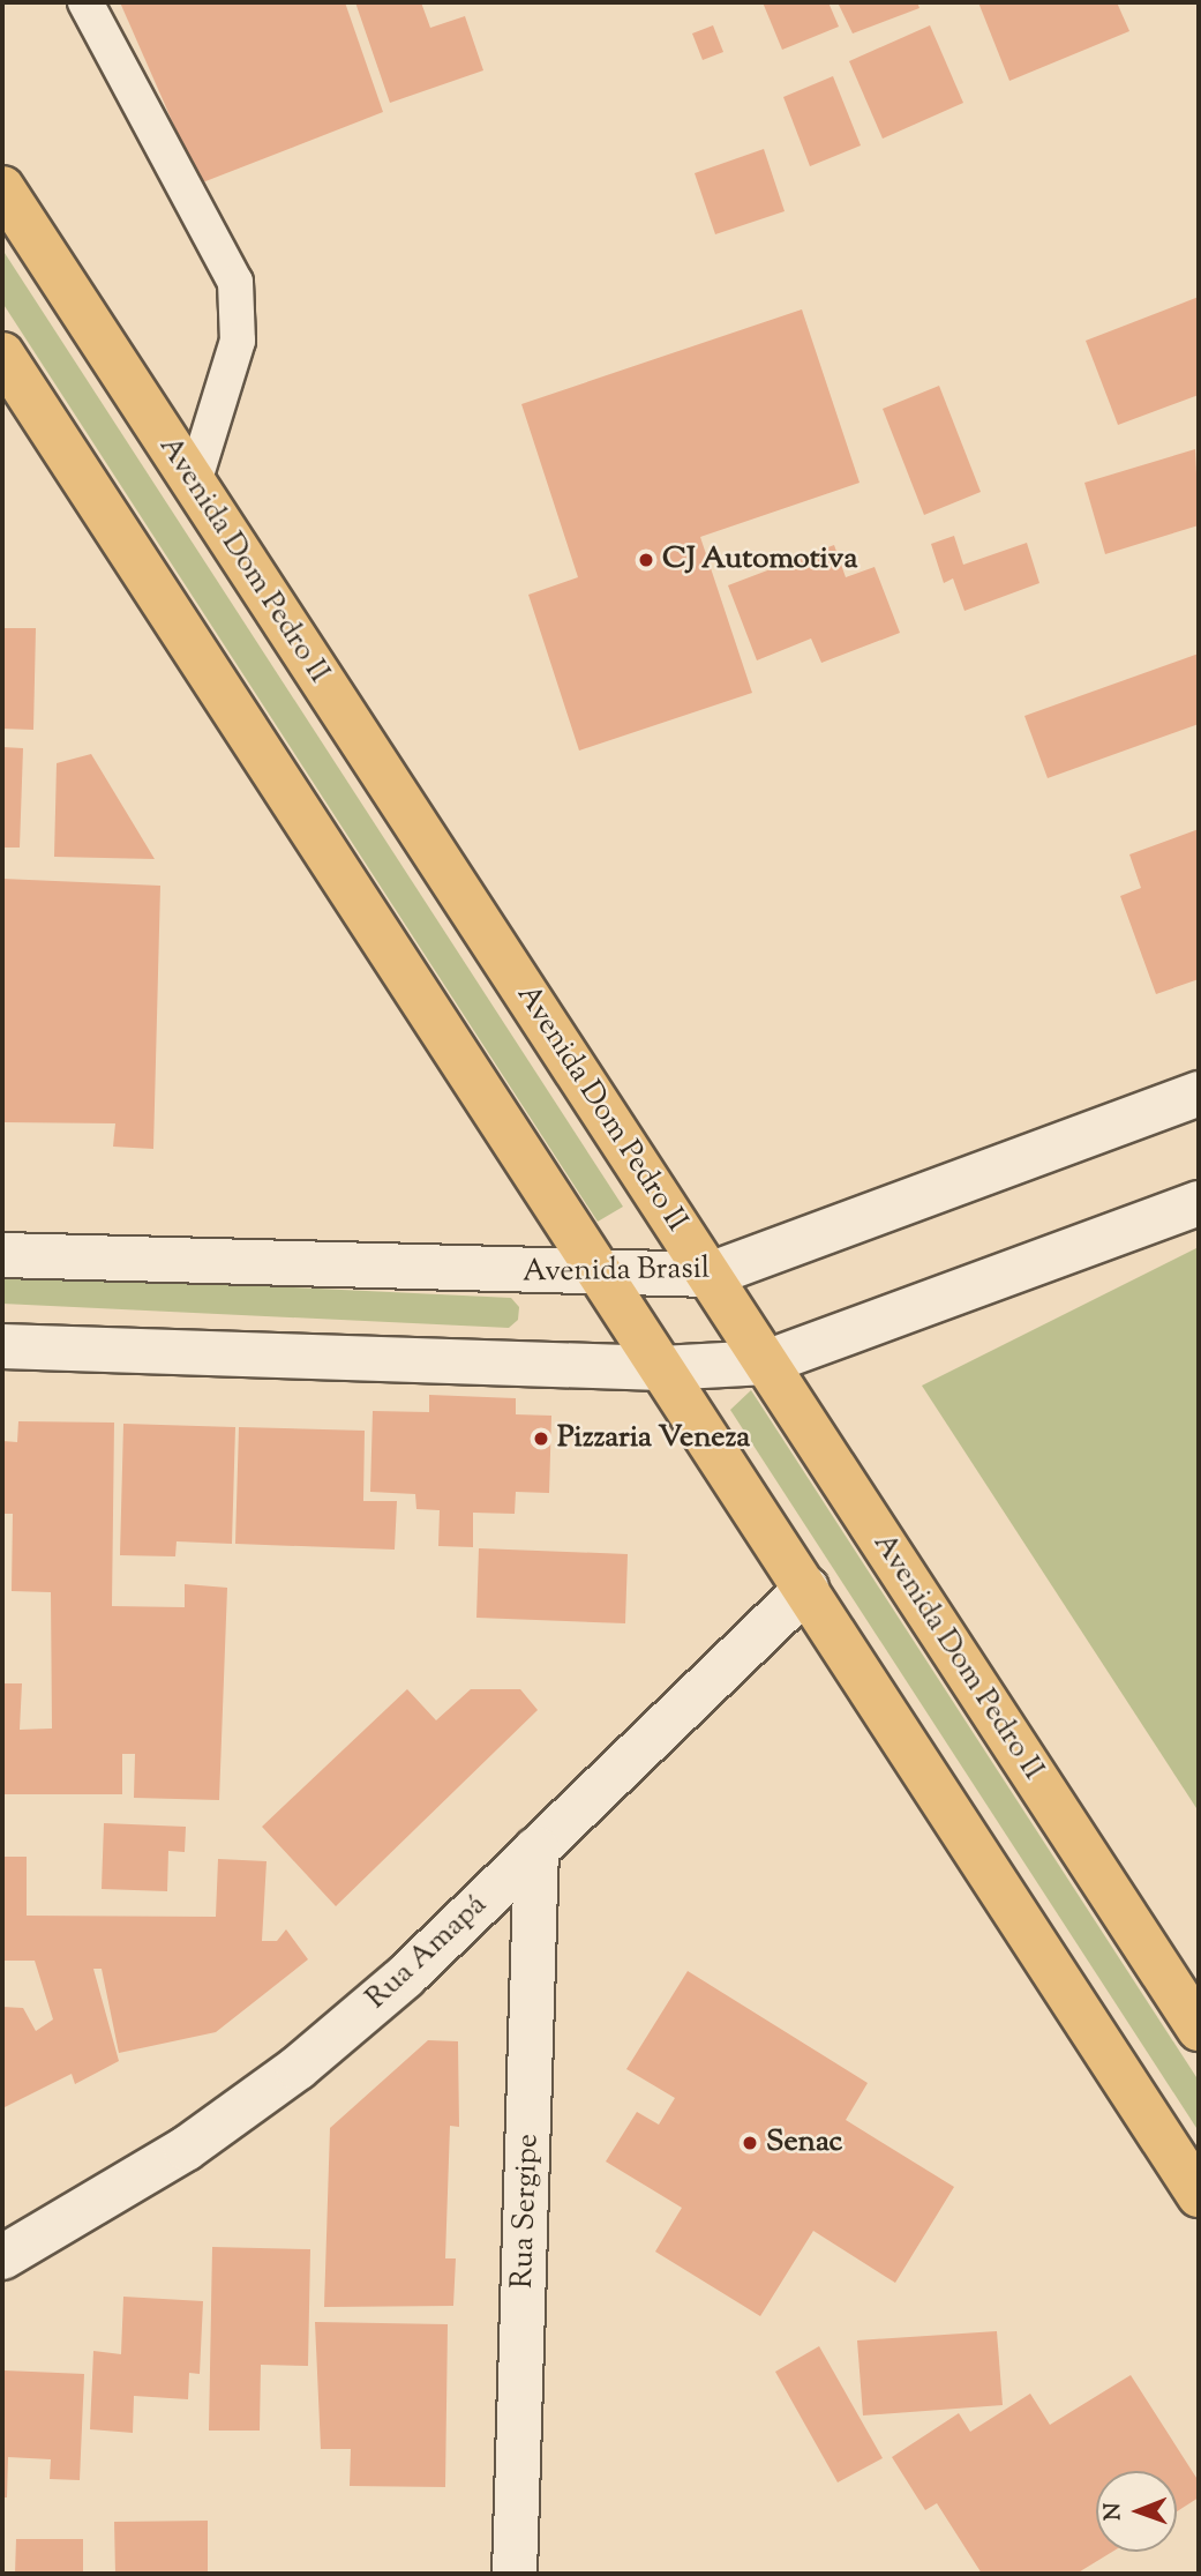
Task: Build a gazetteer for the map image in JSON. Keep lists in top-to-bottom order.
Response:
{
  "streets": {
    "main road": [
      "Avenida Dom Pedro II",
      "Avenida Brasil",
      "Rua Amapá",
      "Rua Sergipe"
    ]
  },
  "crossings": [
    ["Avenida Dom Pedro II", "Avenida Brasil"],
    ["Rua Amapá", "Rua Sergipe"]
  ],
  "places": ["CJ Automotiva", "Pizzaria Veneza", "Senac"],
  "north": "left"
}
